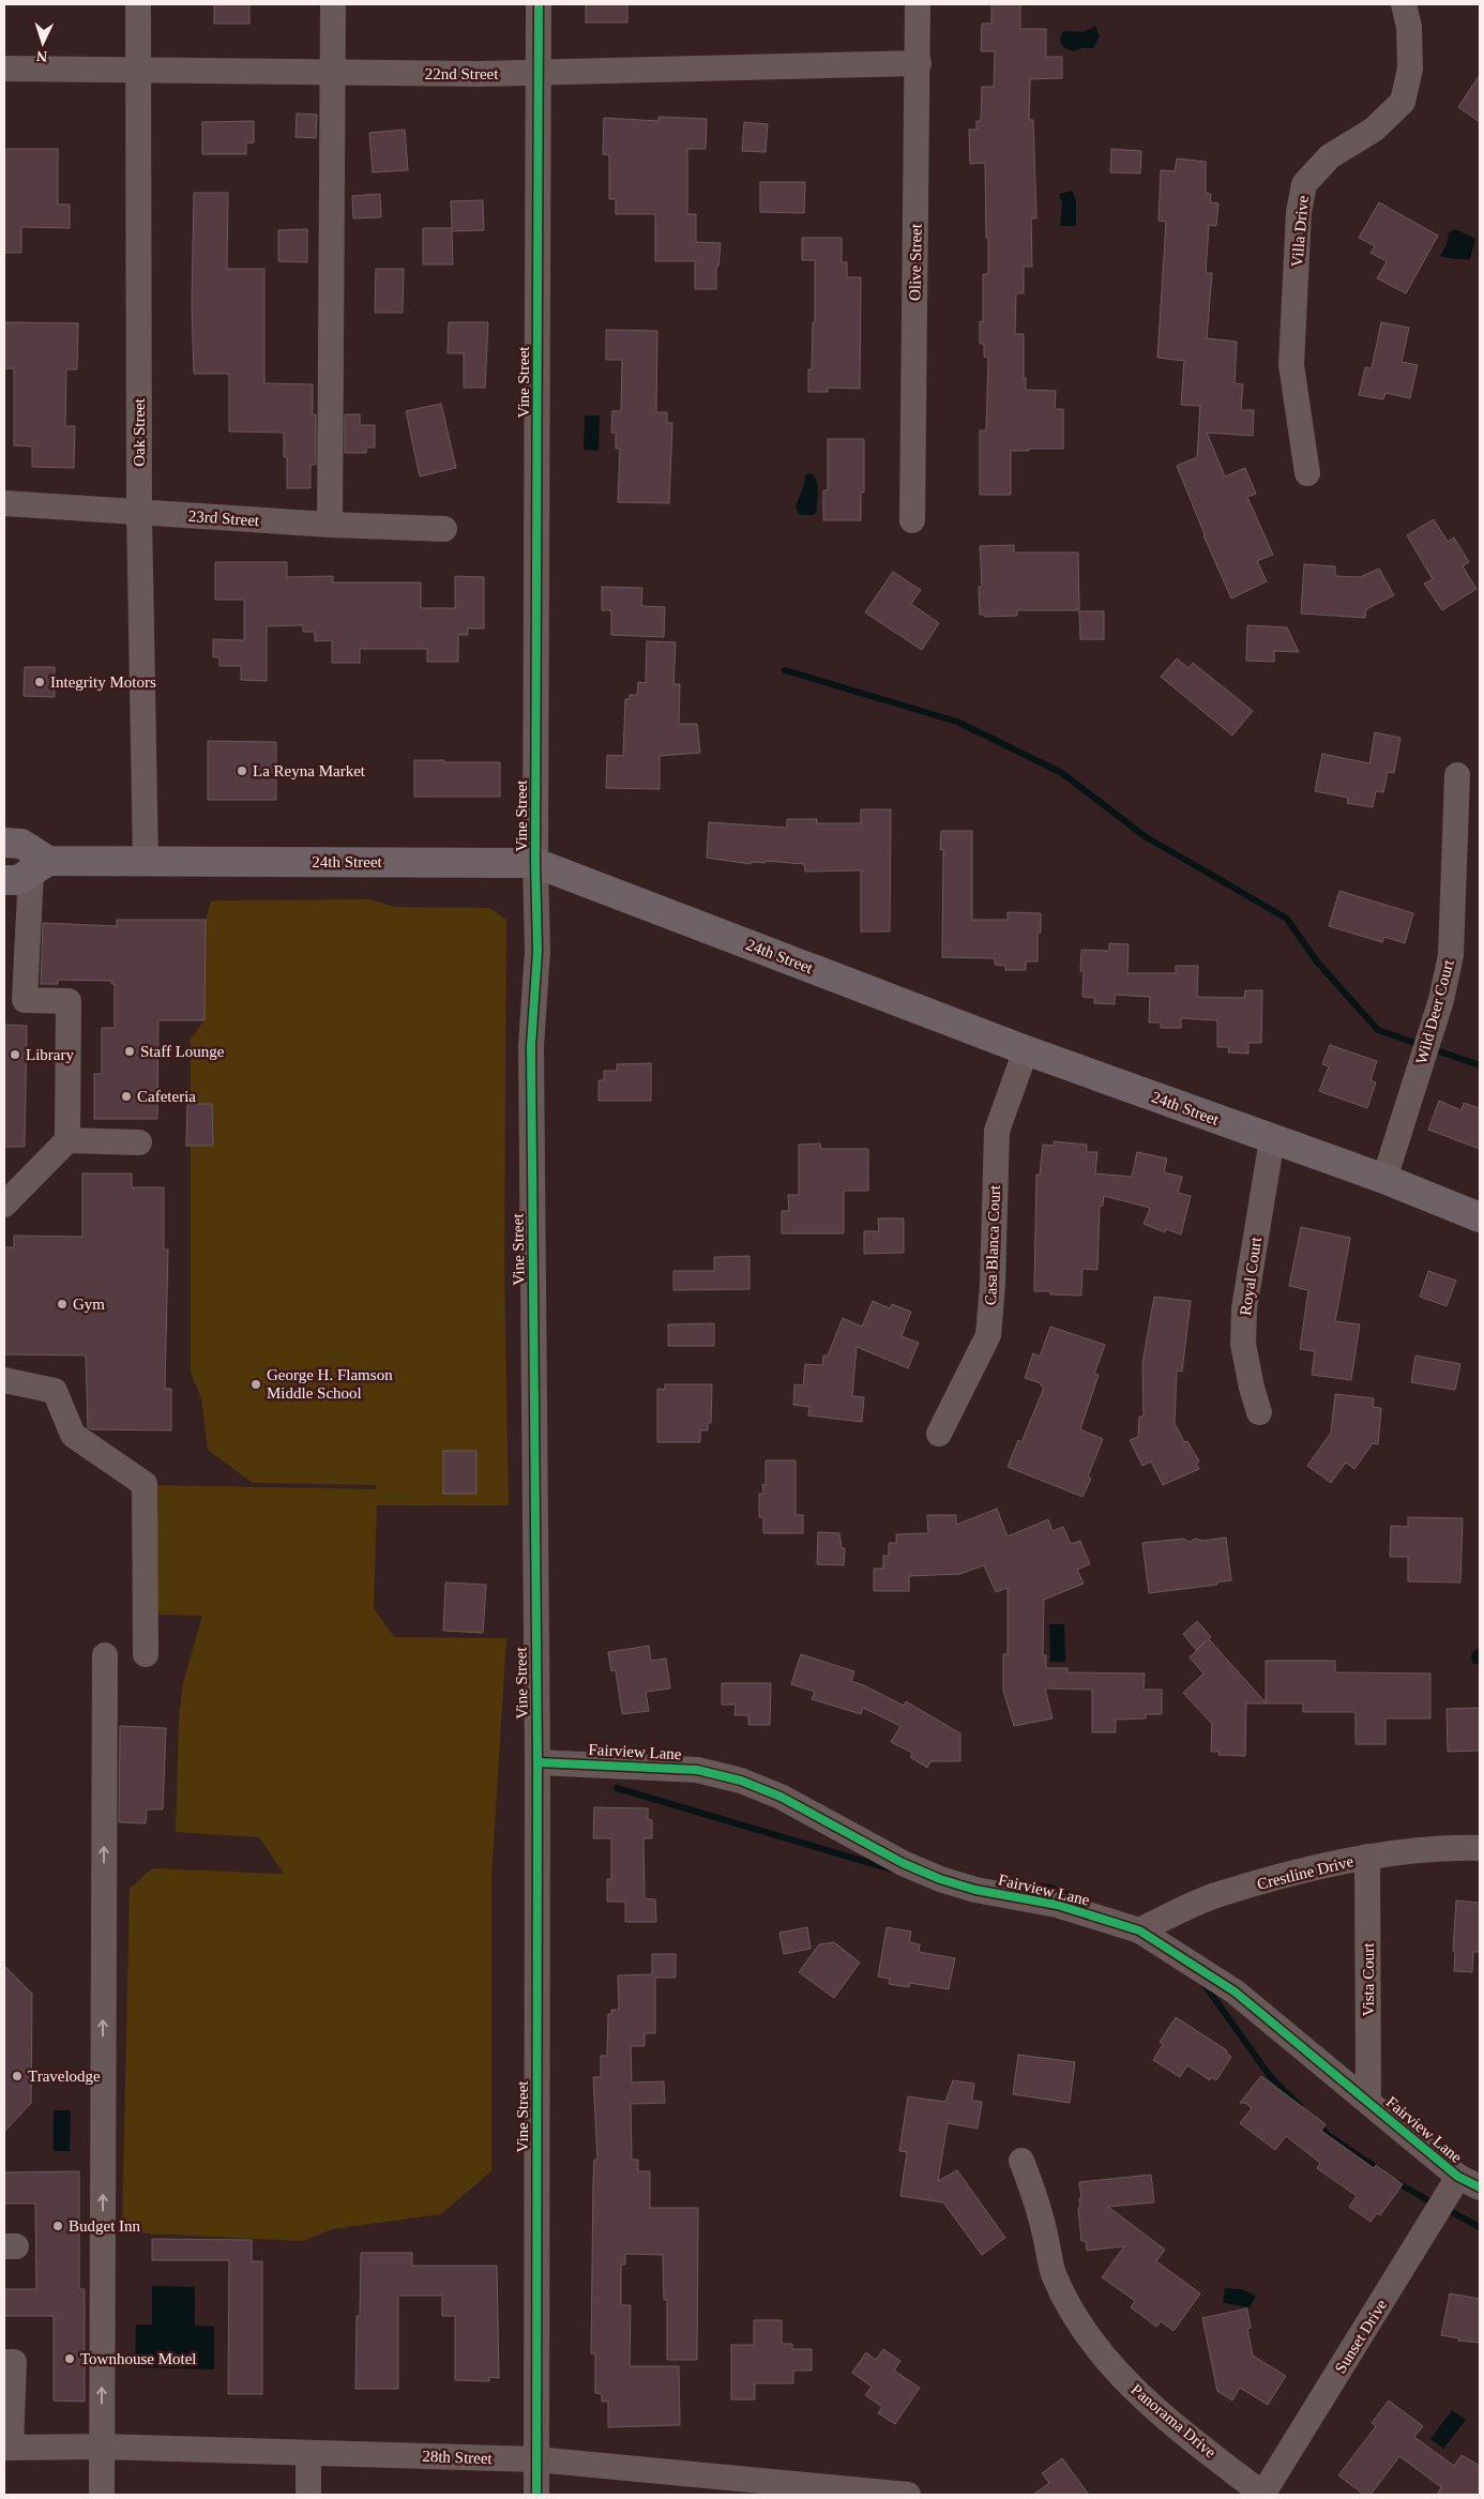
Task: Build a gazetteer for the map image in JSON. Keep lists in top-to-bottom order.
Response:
{
  "streets": {
    "main road": ["24th Street"],
    "street": [
      "22nd Street",
      "Villa Drive",
      "Olive Street",
      "Vine Street",
      "Oak Street",
      "23rd Street",
      "Wild Deer Court",
      "Casa Blanca Court",
      "Royal Court",
      "Fairview Lane",
      "Crestline Drive",
      "Vista Court",
      "Sunset Drive",
      "Panorama Drive",
      "28th Street"
    ]
  },
  "crossings": [
    ["22nd Street", "Olive Street"],
    ["22nd Street", "Vine Street"],
    ["22nd Street", "Oak Street"],
    ["Vine Street", "24th Street"],
    ["Vine Street", "Fairview Lane"],
    ["Vine Street", "28th Street"],
    ["Oak Street", "23rd Street"],
    ["Oak Street", "24th Street"],
    ["24th Street", "Wild Deer Court"],
    ["24th Street", "Casa Blanca Court"],
    ["24th Street", "Royal Court"],
    ["Fairview Lane", "Crestline Drive"],
    ["Fairview Lane", "Vista Court"],
    ["Fairview Lane", "Sunset Drive"],
    ["Crestline Drive", "Vista Court"],
    ["Sunset Drive", "Panorama Drive"]
  ],
  "places": [
    "Integrity Motors",
    "La Reyna Market",
    "Staff Lounge",
    "Library",
    "Cafeteria",
    "Gym",
    "George H. Flamson Middle School",
    "Travelodge",
    "Budget Inn",
    "Townhouse Motel"
  ],
  "north": "bottom"
}
